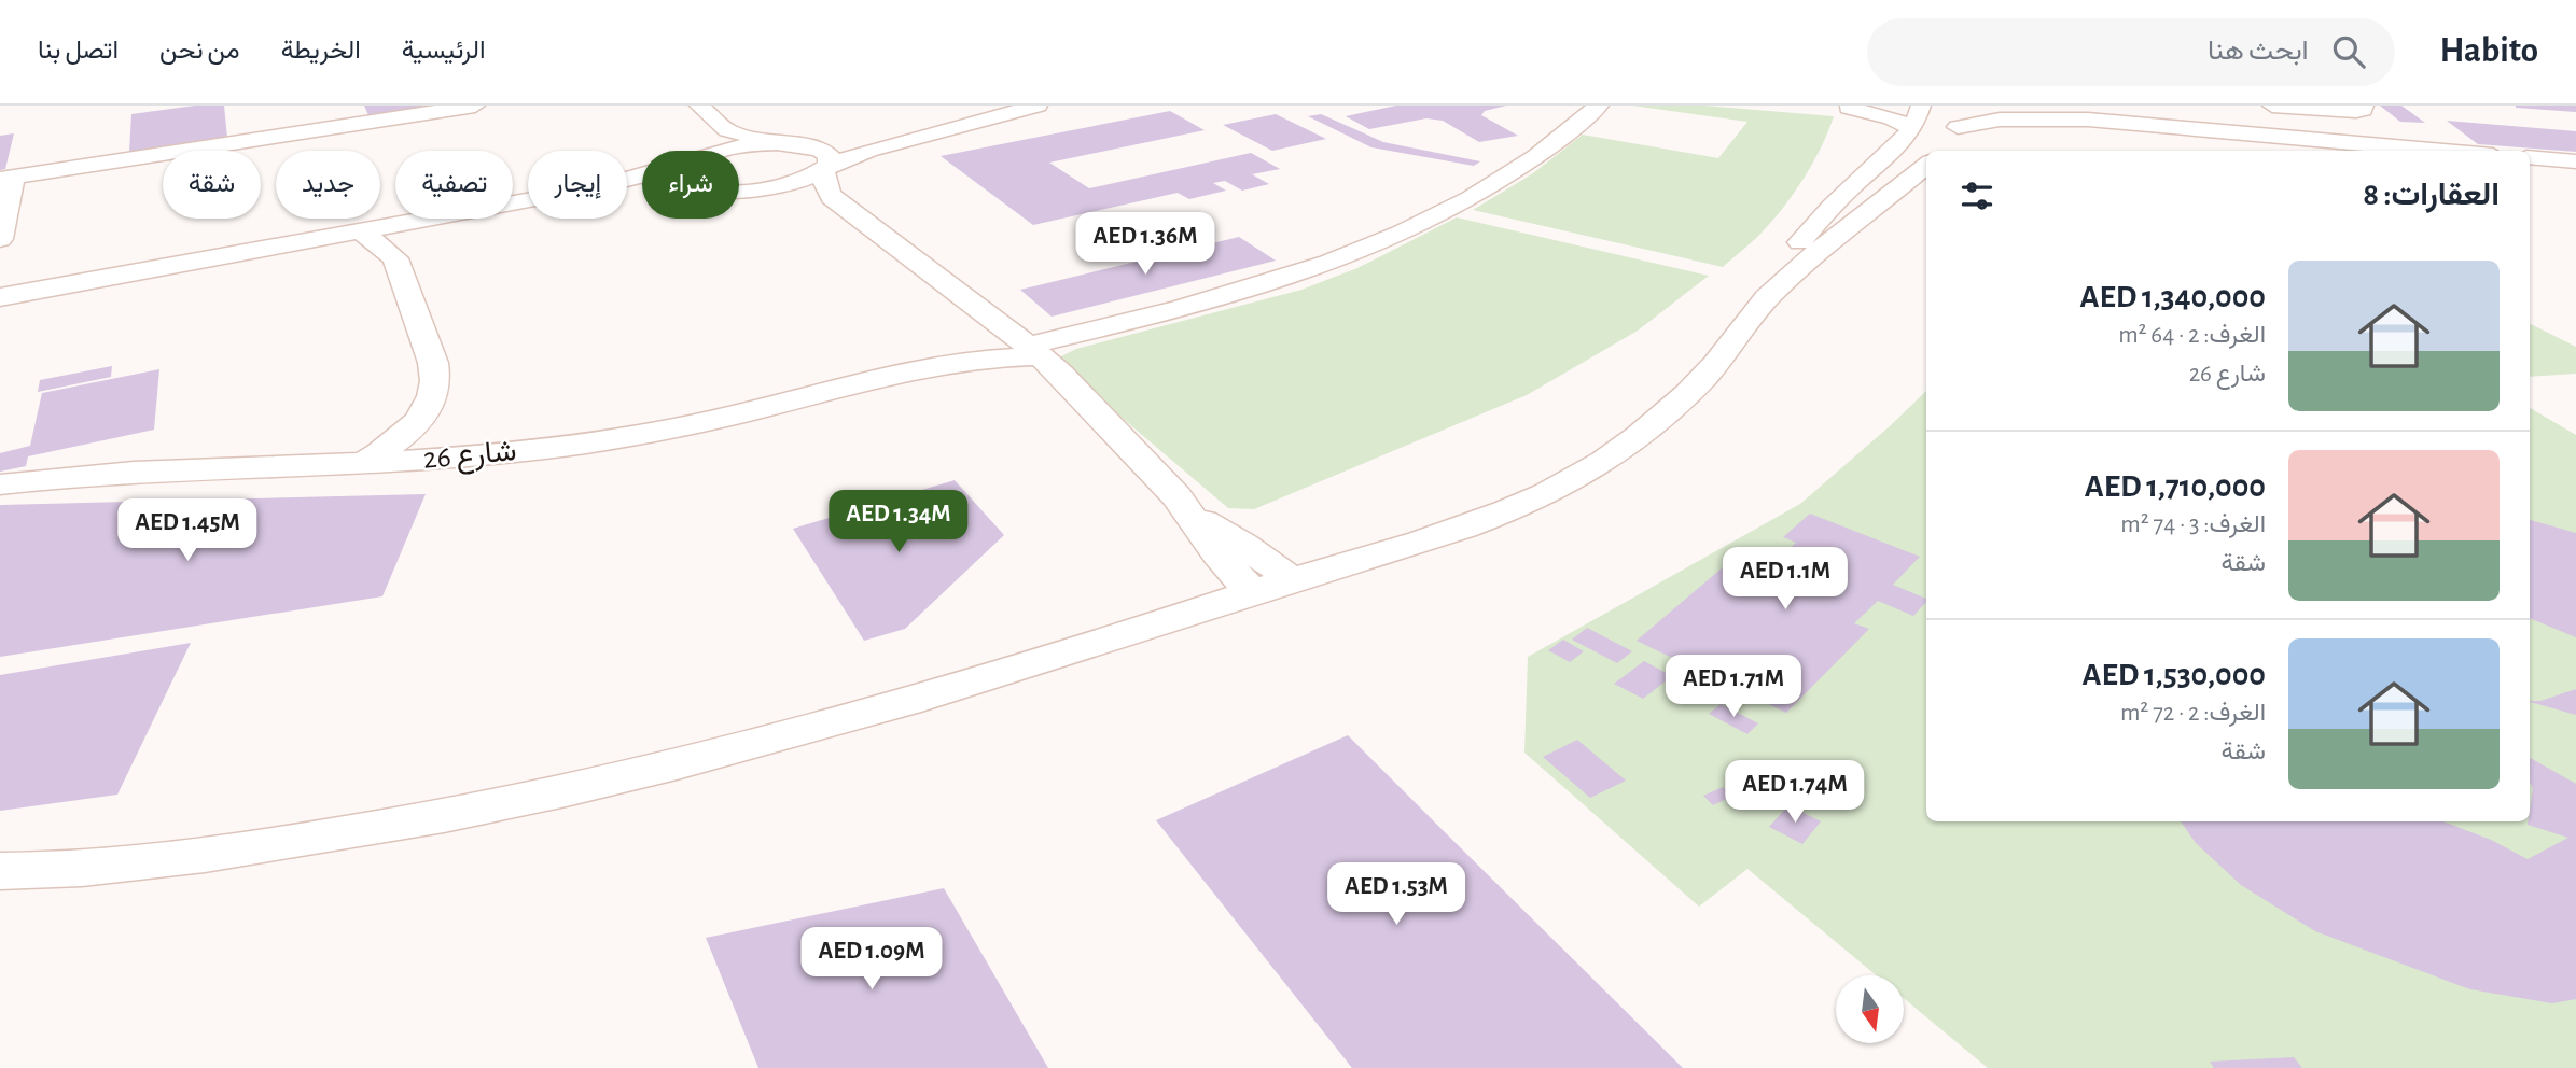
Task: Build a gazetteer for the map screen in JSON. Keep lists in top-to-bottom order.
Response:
{
  "streets": {
    "street": ["شارع 26"]
  },
  "north": "bottom",
  "page": {
    "header": "Habito",
    "search": "ابحث هنا",
    "nav": [
      "الرئيسية",
      "الخريطة",
      "من نحن",
      "اتصل بنا"
    ],
    "chip": [
      "شراء",
      "إيجار",
      "تصفية",
      "جديد",
      "شقة"
    ],
    "heading": "العقارات: 8",
    "price": [
      "AED 1.36M",
      "AED 1.34M",
      "AED 1.45M",
      "AED 1.1M",
      "AED 1.71M",
      "AED 1.74M",
      "AED 1.53M",
      "AED 1.09M"
    ],
    "list": [
      {
        "name": "AED 1,340,000",
        "note": "الغرف: 2 · 64 m² · شارع 26"
      },
      {
        "name": "AED 1,710,000",
        "note": "الغرف: 3 · 74 m² · شقة"
      },
      {
        "name": "AED 1,530,000",
        "note": "الغرف: 2 · 72 m² · شقة"
      }
    ]
  }
}
